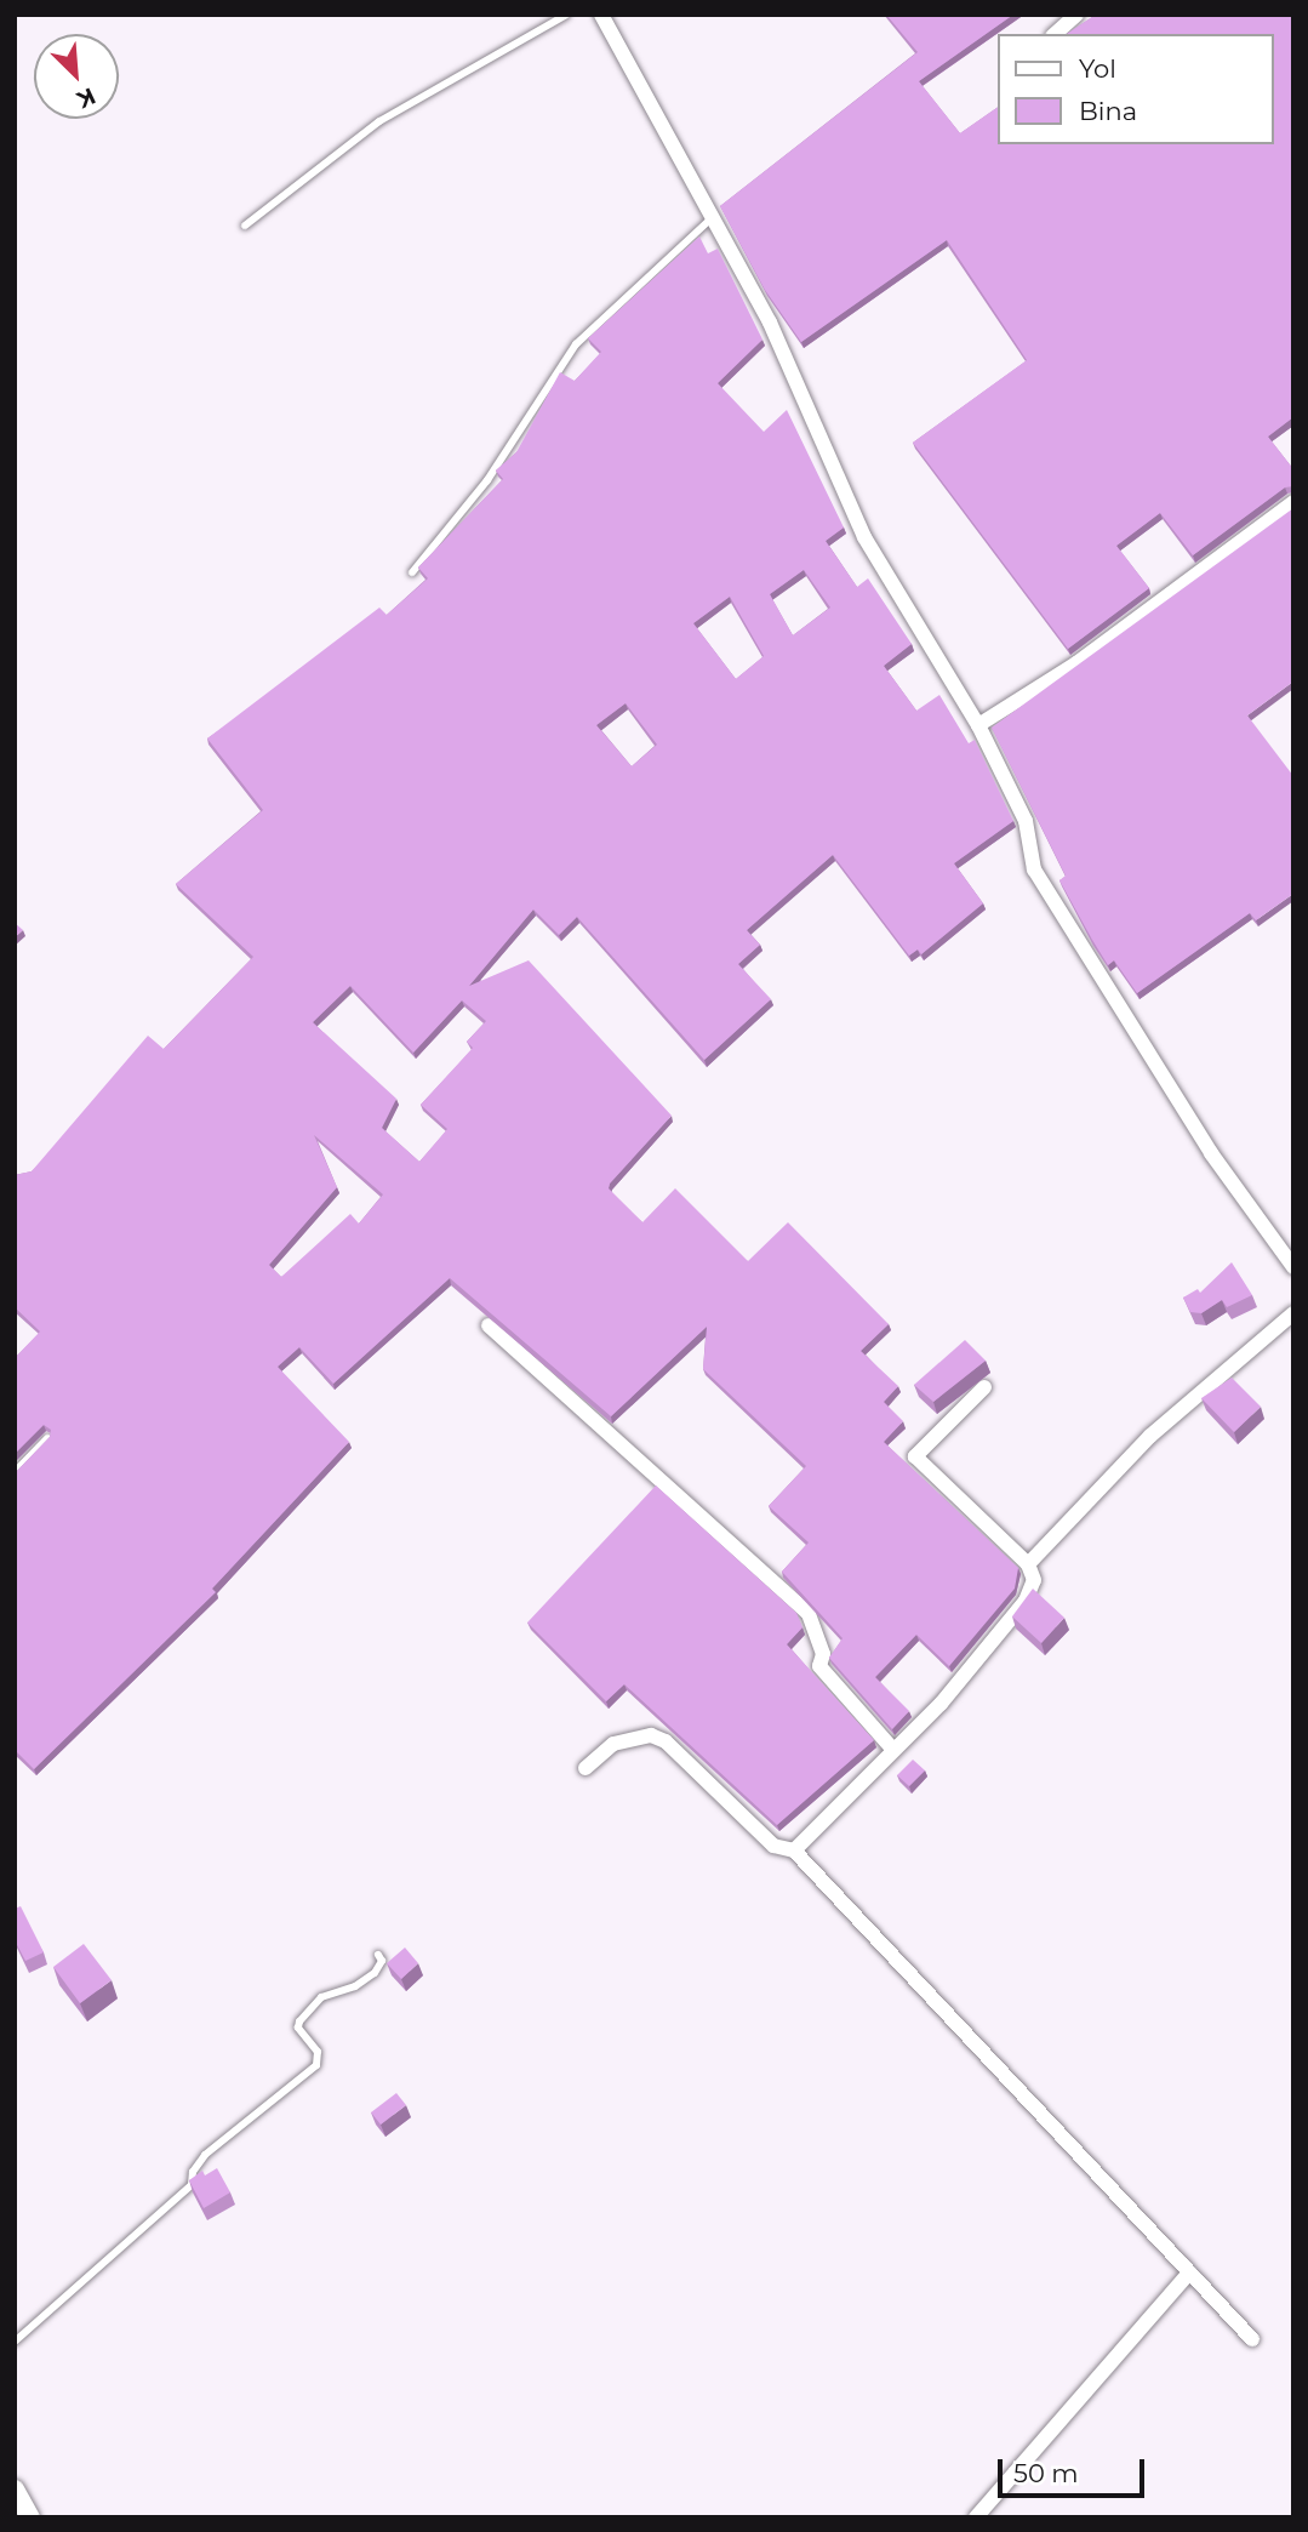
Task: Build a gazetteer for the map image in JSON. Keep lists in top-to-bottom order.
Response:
{
  "legend": ["Yol", "Bina"],
  "scale_bar": "50 m",
  "north": "bottom right"
}
